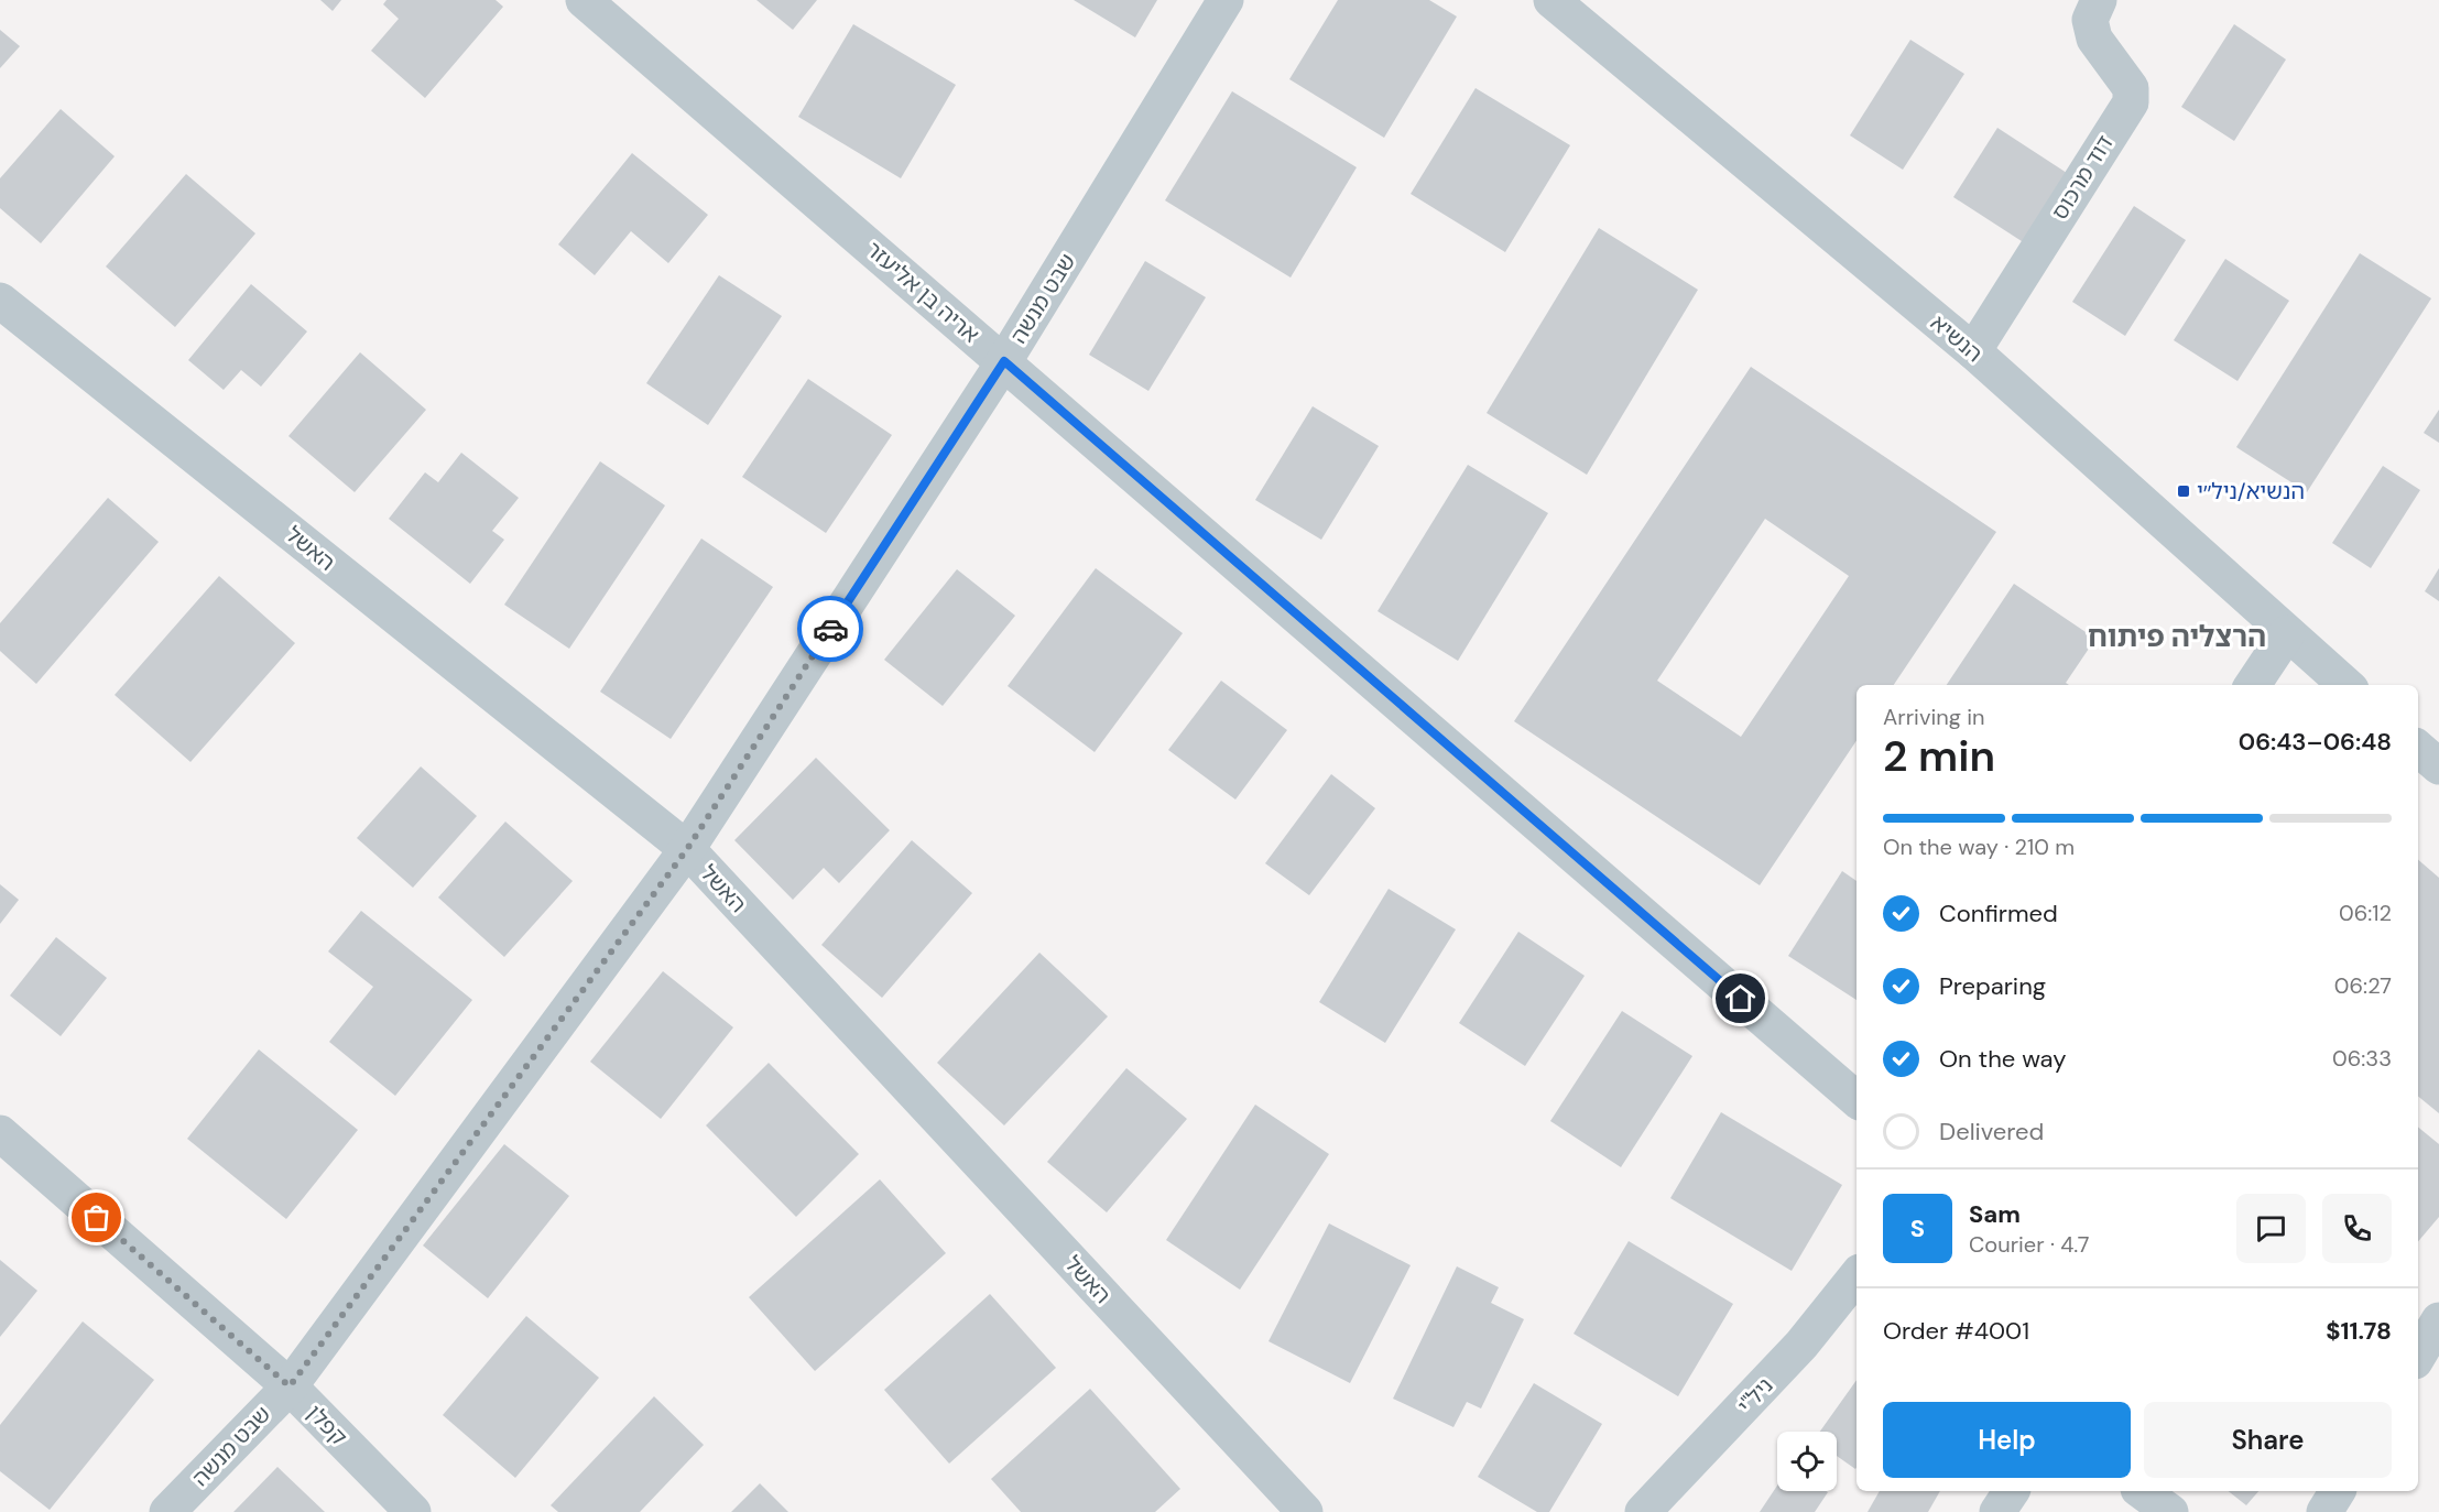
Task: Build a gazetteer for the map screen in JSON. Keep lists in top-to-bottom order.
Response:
{
  "streets": {
    "street": [
      "דוד מרכוס",
      "אריה בן אליעזר",
      "שבט מנשה",
      "הנשיא",
      "האשל",
      "ניל\"י",
      "קפלן"
    ]
  },
  "crossings": [
    ["דוד מרכוס", "הנשיא"],
    ["אריה בן אליעזר", "שבט מנשה"],
    ["שבט מנשה", "האשל"],
    ["שבט מנשה", "קפלן"]
  ],
  "districts": ["הרצליה פיתוח"],
  "places": {
    "transit": ["הנשיא/ניל״י"]
  },
  "page": {
    "heading": ["2 min", "Arriving in", "06:43–06:48"],
    "panel": [
      "Sam",
      "Courier · 4.7",
      "Order #4001",
      "$11.78"
    ],
    "bar": "On the way · 210 m",
    "list": [
      ["Confirmed", "06:12"],
      ["Preparing", "06:27"],
      ["On the way", "06:33"],
      "Delivered"
    ],
    "round": "S",
    "buttons": ["Help", "Share"]
  }
}
